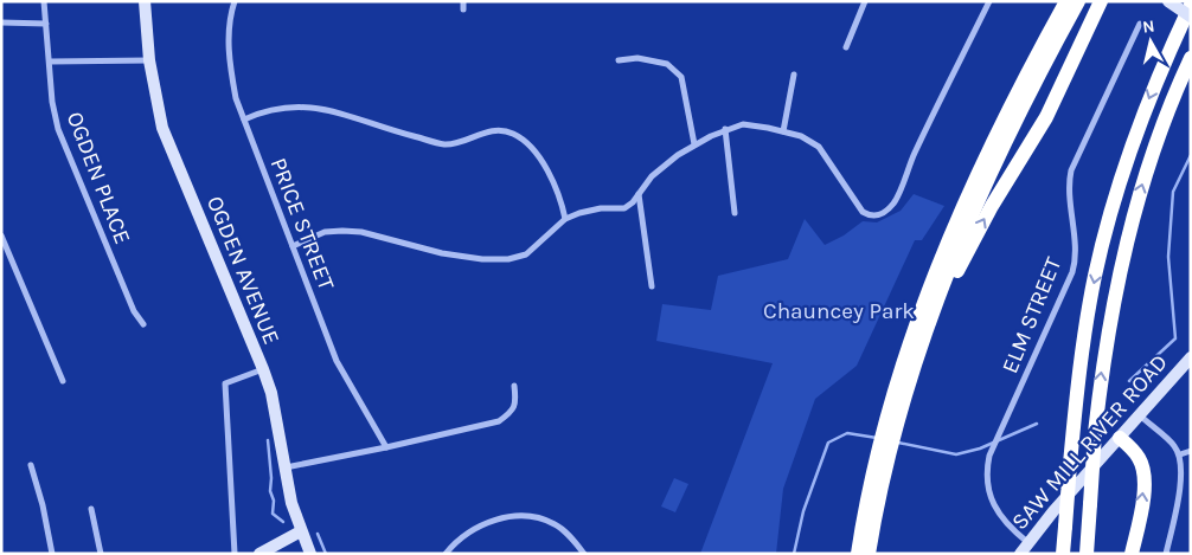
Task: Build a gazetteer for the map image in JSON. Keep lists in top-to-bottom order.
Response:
{
  "streets": {
    "street": [
      "OGDEN PLACE",
      "PRICE STREET",
      "OGDEN AVENUE",
      "ELM STREET",
      "SAW MILL RIVER ROAD"
    ]
  },
  "crossings": [
    ["ELM STREET", "SAW MILL RIVER ROAD"]
  ],
  "parks": ["Chauncey Park"],
  "north": "top"
}
